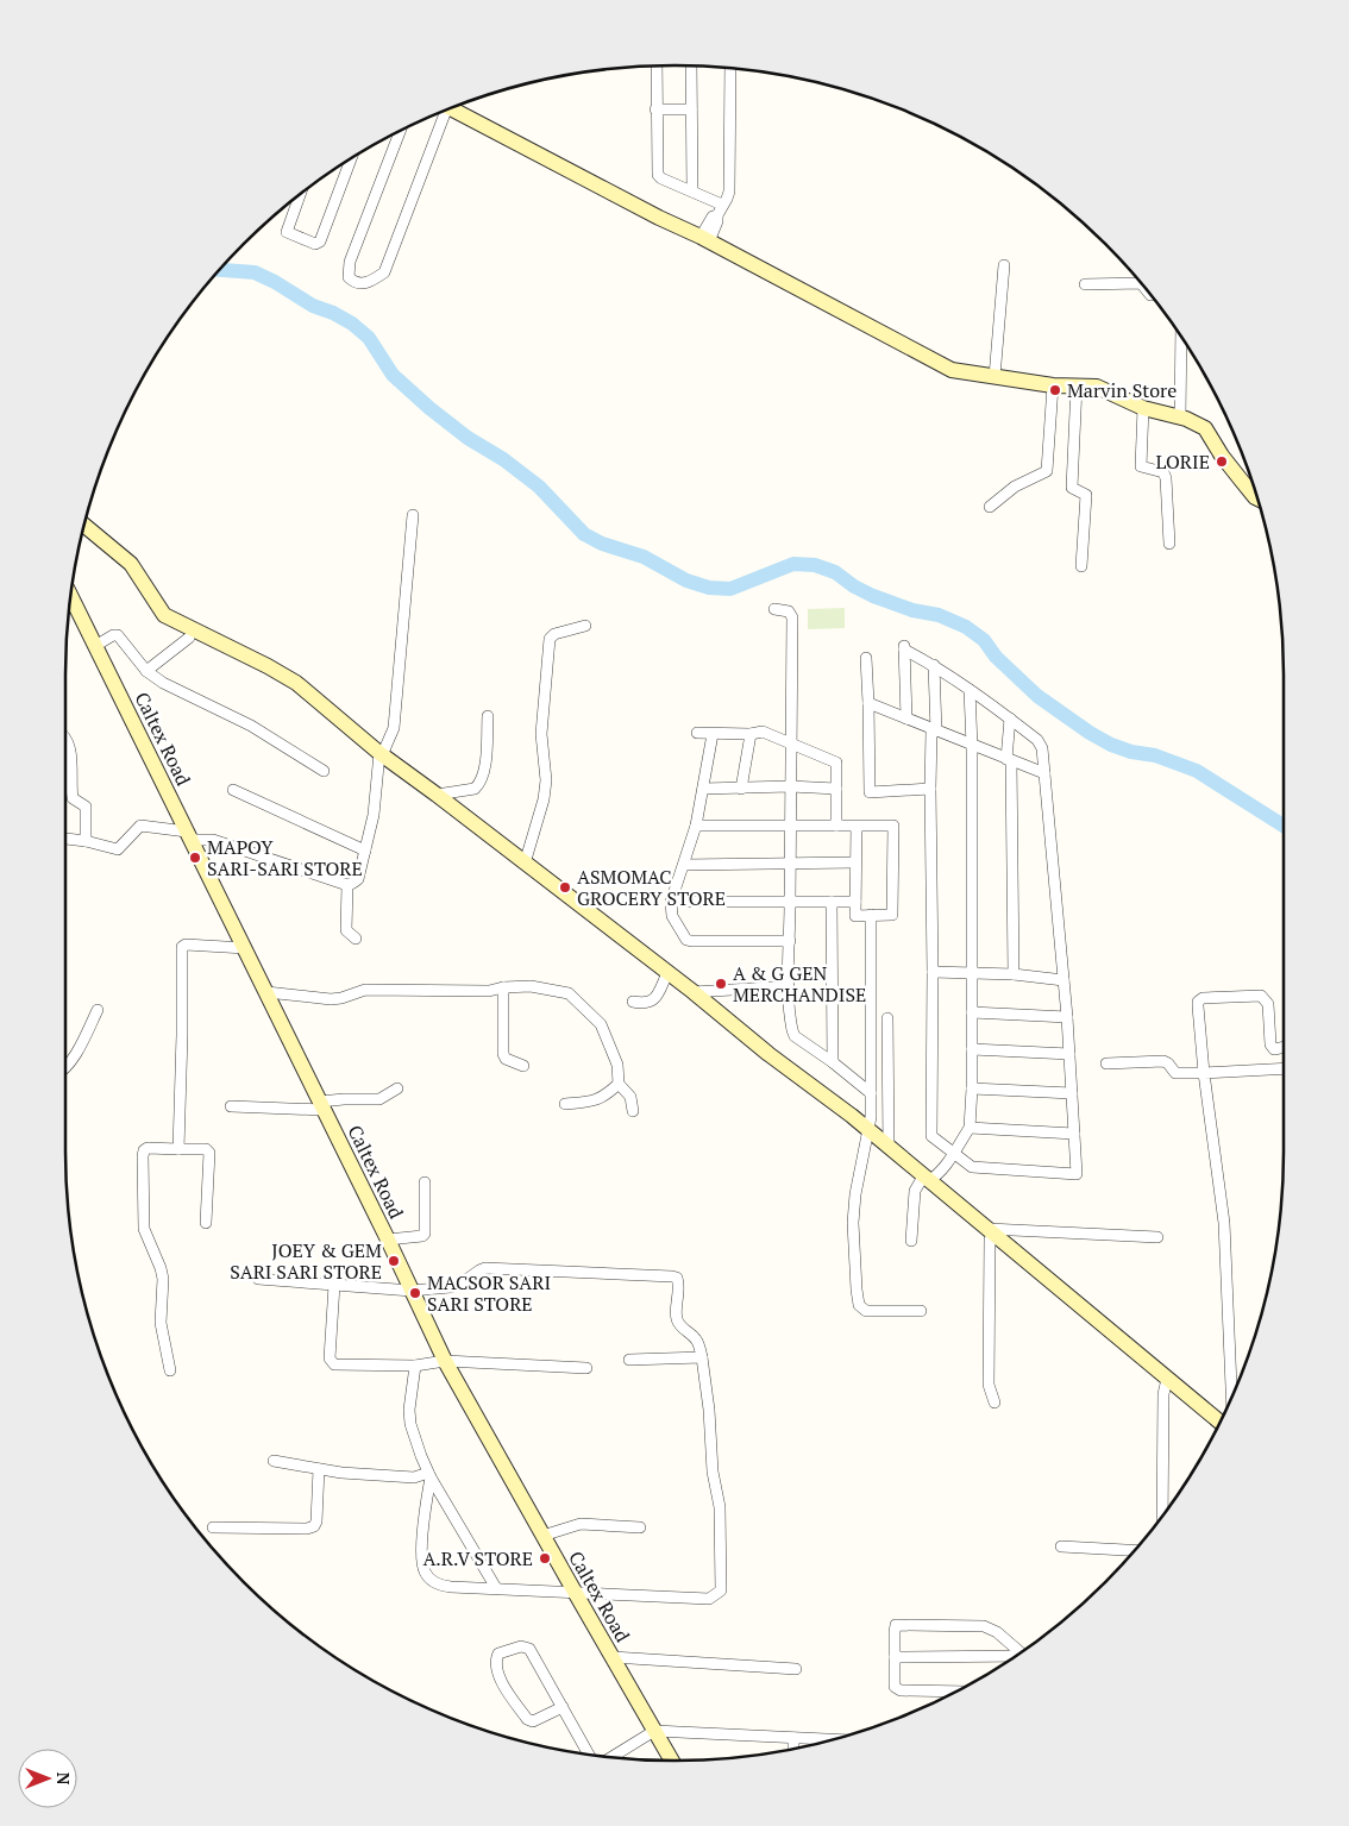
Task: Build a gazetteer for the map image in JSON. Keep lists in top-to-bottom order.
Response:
{
  "streets": {
    "street": ["Caltex Road"]
  },
  "places": [
    "Marvin Store",
    "LORIE",
    "MAPOY SARI-SARI STORE",
    "ASMOMAC GROCERY STORE",
    "A & G GEN MERCHANDISE",
    "JOEY & GEM SARI SARI STORE",
    "MACSOR SARI SARI STORE",
    "A.R.V STORE"
  ],
  "north": "right"
}
